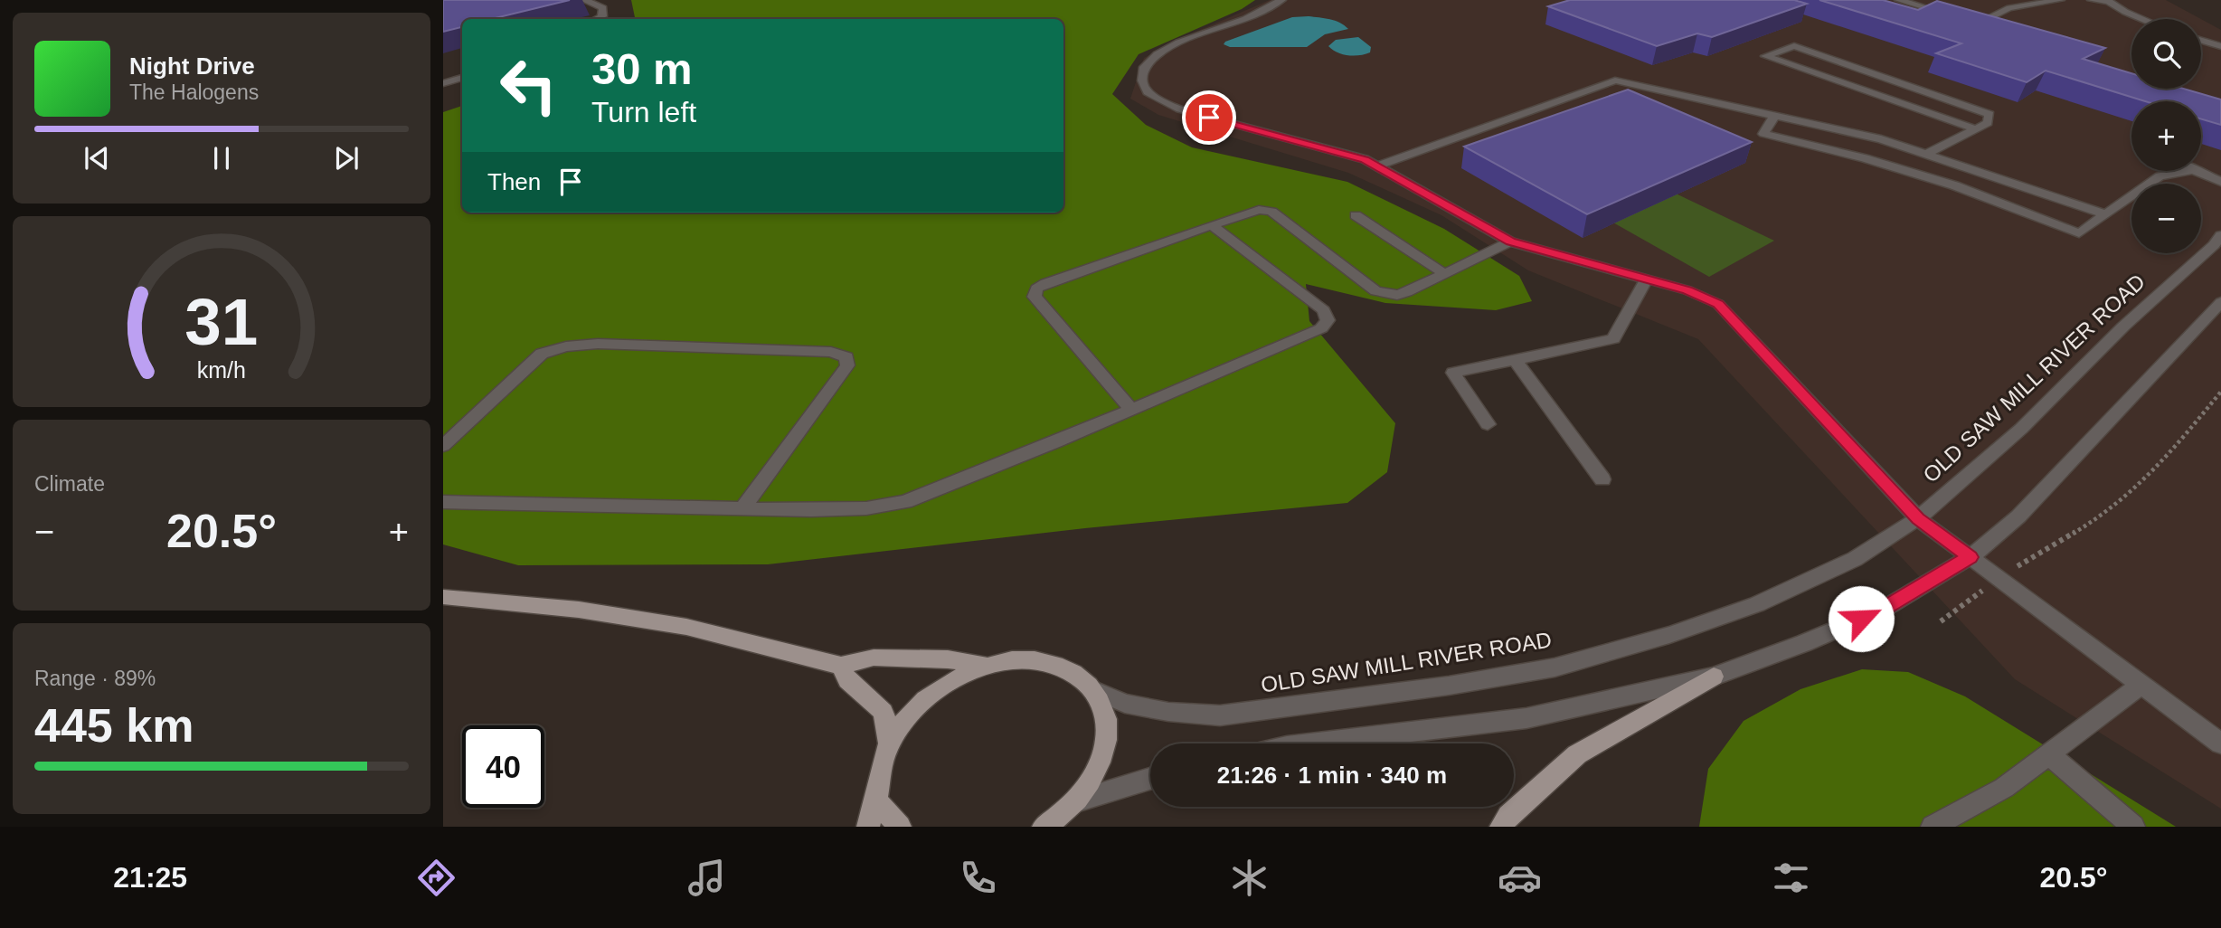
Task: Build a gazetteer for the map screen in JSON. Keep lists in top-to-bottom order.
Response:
{
  "streets": {
    "main road": ["OLD SAW MILL RIVER ROAD"]
  },
  "page": {
    "map_buttons": ["+", "−"],
    "turn": ["30 m", "Turn left"],
    "song": ["Night Drive", "The Halogens"],
    "then": "Then",
    "tile": [
      "Climate",
      ["Range · 89%", "445 km"]
    ],
    "heat": ["−", "20.5°", "+"],
    "limit": "40",
    "trip": "21:26 · 1 min · 340 m",
    "tabs": ["21:25", "20.5°"],
    "gauge": ["31", "km/h"]
  }
}
